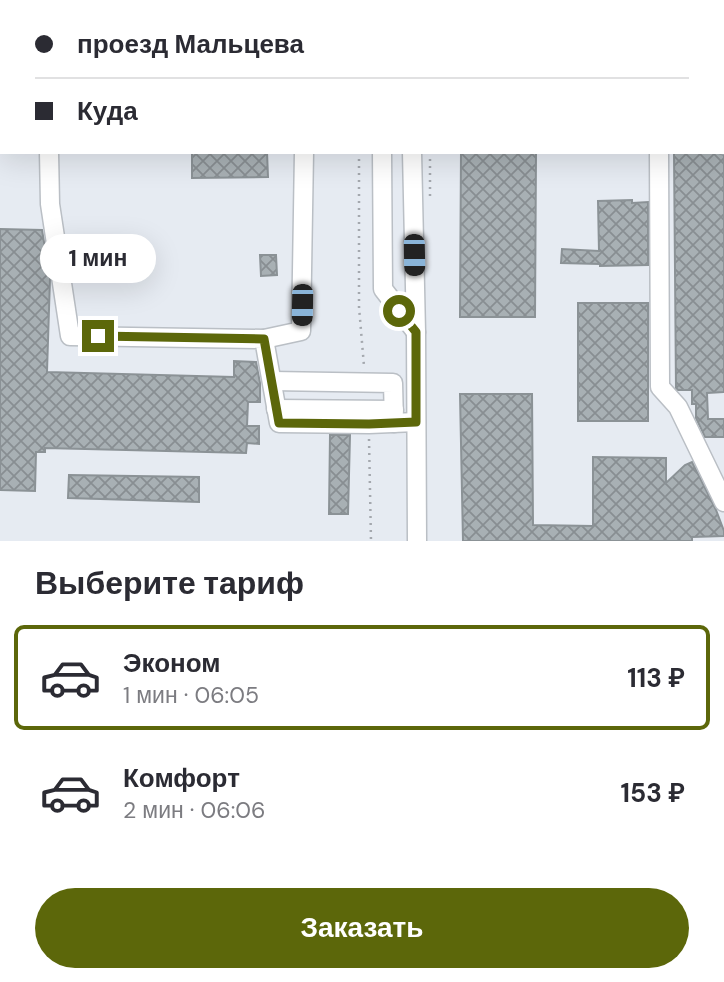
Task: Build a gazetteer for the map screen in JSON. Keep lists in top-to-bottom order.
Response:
{
  "page": {
    "banner": ["проезд Мальцева", "Куда"],
    "bubble": "1 мин",
    "heading": "Выберите тариф",
    "list": [
      {
        "name": "Эконом",
        "note": "1 мин · 06:05",
        "value": "113 ₽"
      },
      {
        "name": "Комфорт",
        "note": "2 мин · 06:06",
        "value": "153 ₽"
      }
    ],
    "buttons": "Заказать"
  }
}
